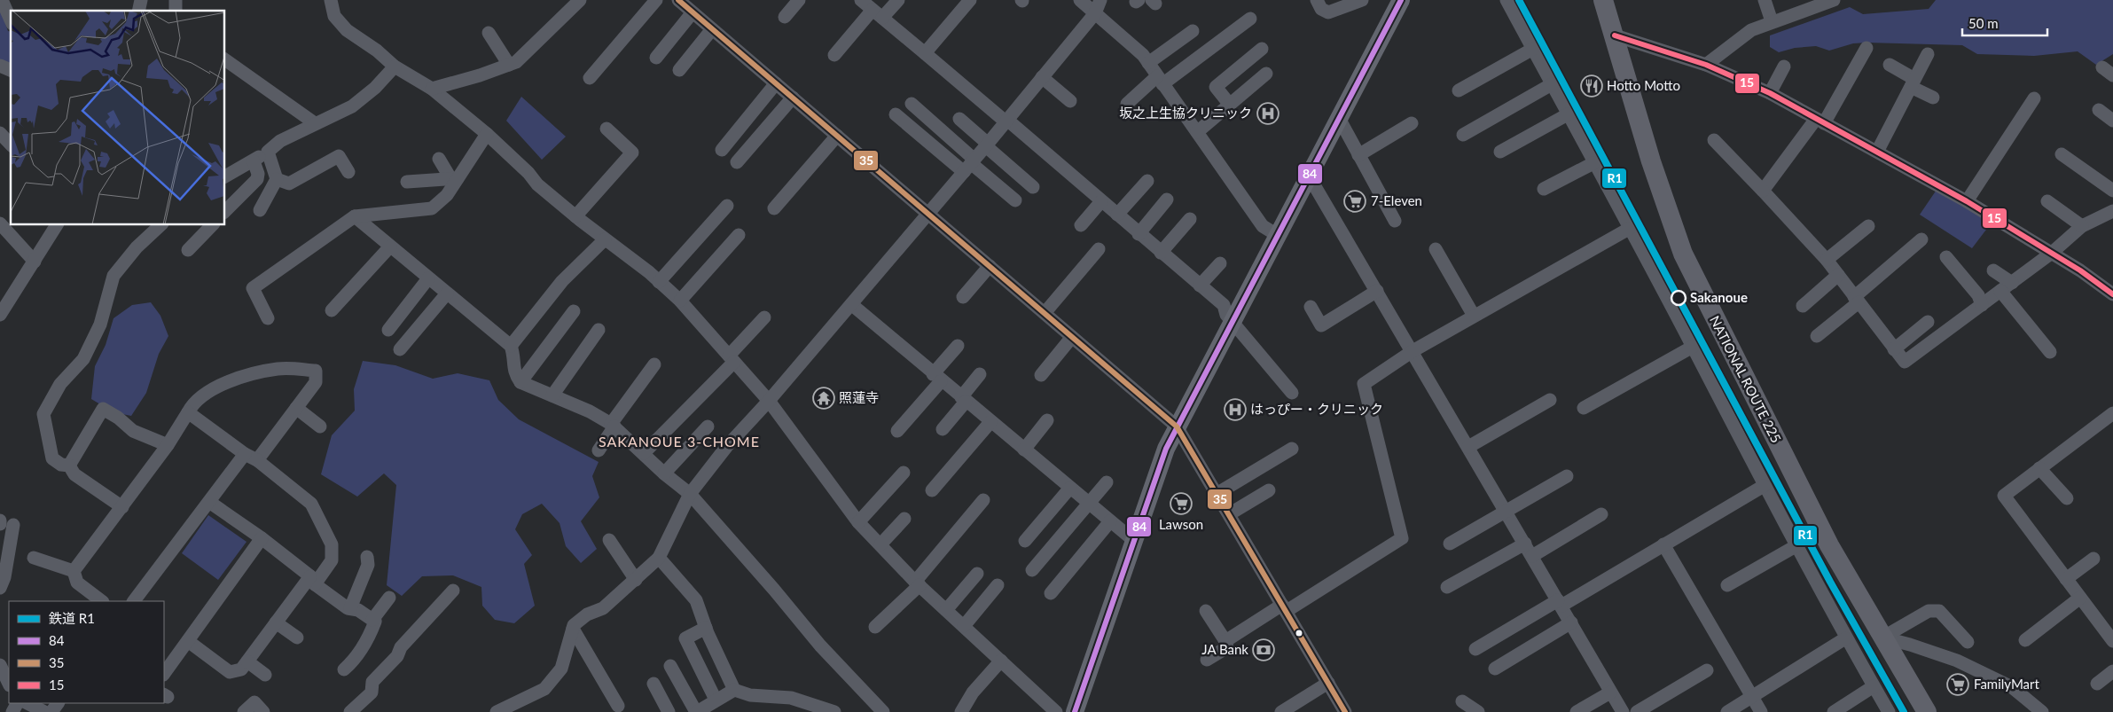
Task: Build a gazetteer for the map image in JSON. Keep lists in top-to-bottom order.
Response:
{
  "streets": {
    "highway": ["NATIONAL ROUTE 225"]
  },
  "districts": ["SAKANOUE 3-CHOME"],
  "places": {
    "restaurant": ["Hotto Motto"],
    "hospital": ["坂之上生協クリニック", "はっぴー・クリニック"],
    "supermarket": ["7-Eleven", "Lawson", "FamilyMart"],
    "other": ["Sakanoue"],
    "temple": ["照蓮寺"],
    "bank": ["JA Bank"]
  },
  "lines": [
    "rail line R1",
    "transit line 84",
    "transit line 35",
    "transit line 15"
  ],
  "legend": [
    "鉄道 R1",
    "84",
    "35",
    "15"
  ],
  "scale_bar": "50 m"
}
